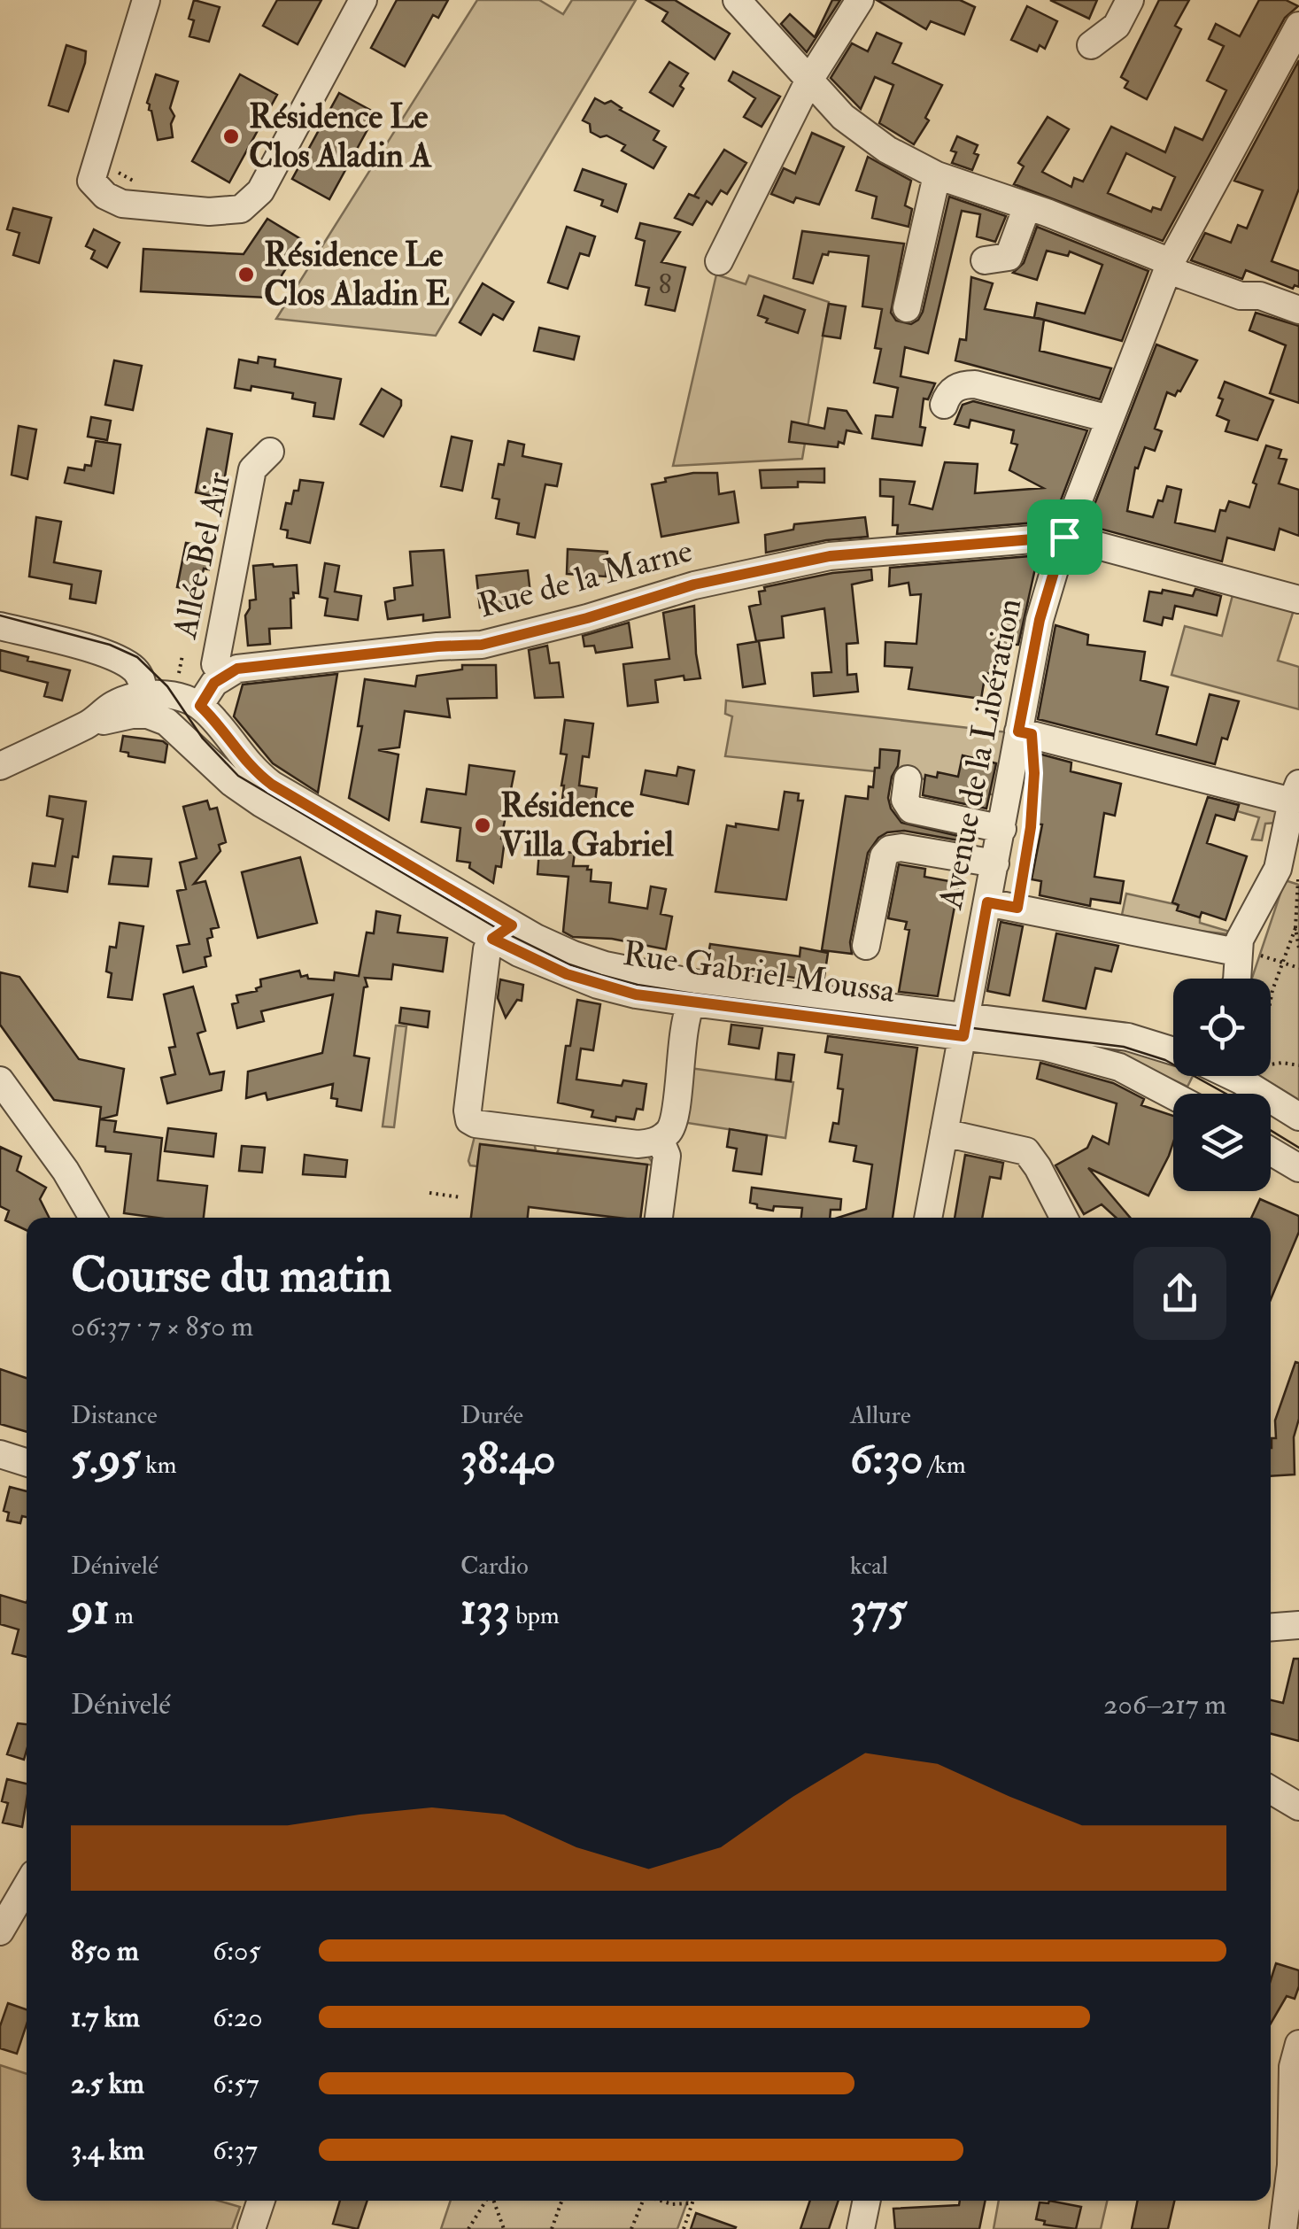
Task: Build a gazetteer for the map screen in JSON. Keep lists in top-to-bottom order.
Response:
{
  "streets": {
    "street": [
      "Allée Bel Air",
      "Rue de la Marne",
      "Avenue de la Libération",
      "Rue Gabriel Moussa"
    ]
  },
  "crossings": [
    ["Allée Bel Air", "Rue de la Marne"],
    ["Rue de la Marne", "Avenue de la Libération"],
    ["Avenue de la Libération", "Rue Gabriel Moussa"]
  ],
  "places": ["Résidence Le Clos Aladin A", "Résidence Le Clos Aladin E", "Résidence Villa Gabriel"],
  "house_numbers": ["8"],
  "page": {
    "heading": ["Course du matin", "06:37 · 7 × 850 m"],
    "stats": [
      ["Distance", "5.95 km"],
      ["Durée", "38:40"],
      ["Allure", "6:30 /km"],
      ["Dénivelé", "91 m"],
      ["Cardio", "133 bpm"],
      ["kcal", "375"]
    ],
    "chart": ["Dénivelé", "206–217 m"],
    "list": [
      {
        "name": "850 m",
        "note": "6:05"
      },
      {
        "name": "1.7 km",
        "note": "6:20"
      },
      {
        "name": "2.5 km",
        "note": "6:57"
      },
      {
        "name": "3.4 km",
        "note": "6:37"
      }
    ]
  }
}
